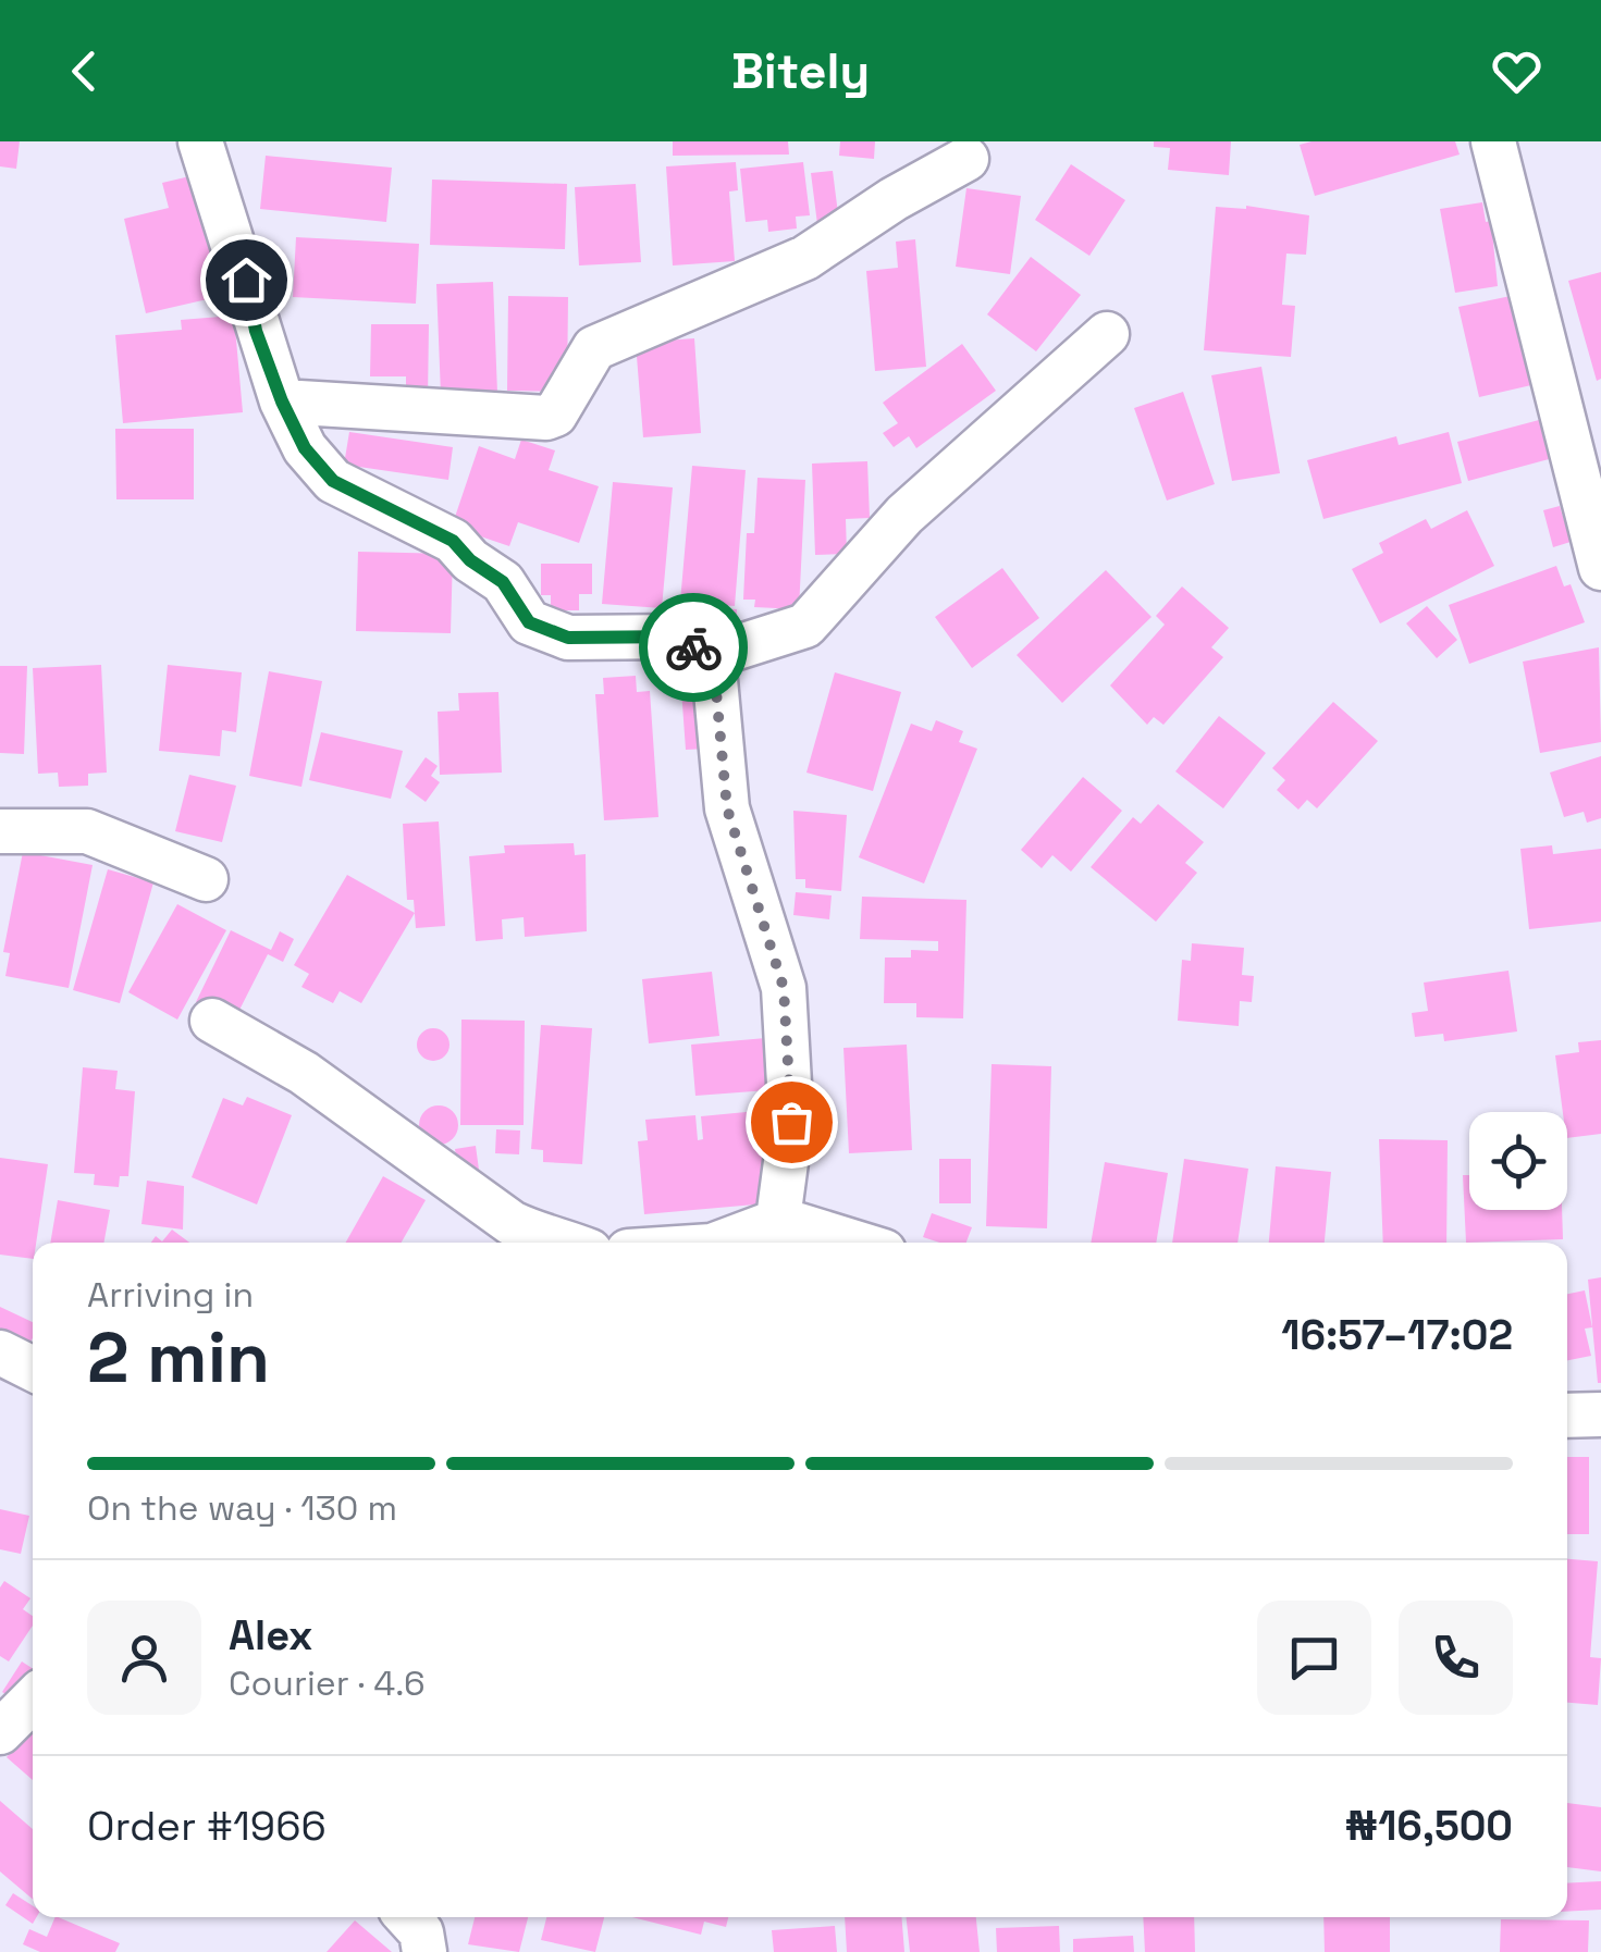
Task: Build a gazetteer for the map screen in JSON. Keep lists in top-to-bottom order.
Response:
{
  "page": {
    "header": "Bitely",
    "heading": ["2 min", "Arriving in", "16:57–17:02"],
    "panel": [
      "Alex",
      "Courier · 4.6",
      "Order #1966",
      "₦16,500"
    ],
    "bar": "On the way · 130 m"
  }
}
